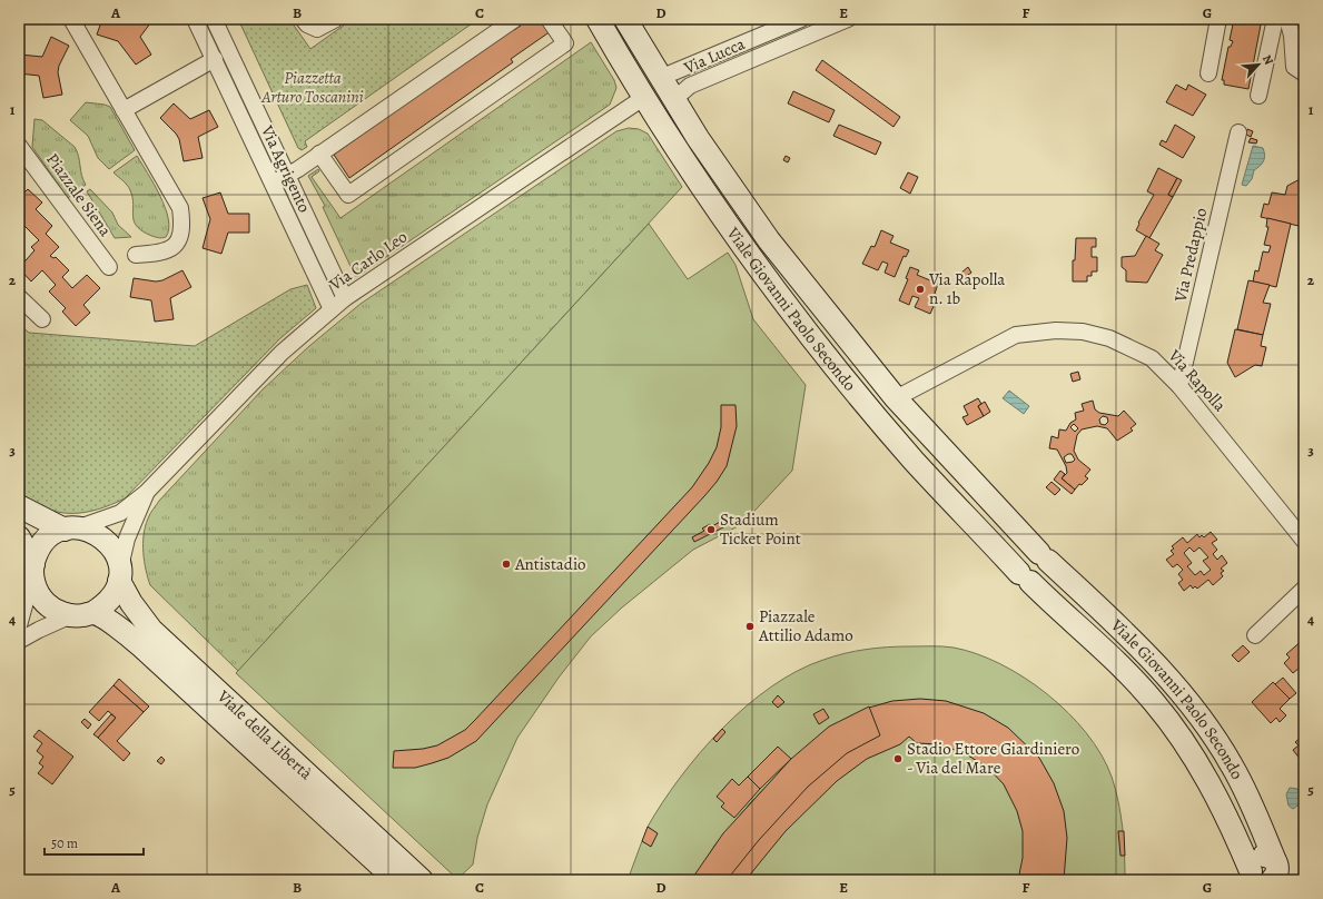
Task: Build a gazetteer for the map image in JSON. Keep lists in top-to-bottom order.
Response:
{
  "streets": {
    "main road": ["Viale Giovanni Paolo Secondo", "Viale della Libertà"],
    "street": [
      "Via Lucca",
      "Via Agrigento",
      "Piazzale Siena",
      "Via Predappio",
      "Via Carlo Leo",
      "Via Rapolla"
    ]
  },
  "crossings": [
    ["Via Lucca", "Viale Giovanni Paolo Secondo"],
    ["Via Agrigento", "Via Carlo Leo"],
    ["Via Predappio", "Via Rapolla"],
    ["Via Carlo Leo", "Viale Giovanni Paolo Secondo"],
    ["Via Carlo Leo", "Viale della Libertà"],
    ["Viale Giovanni Paolo Secondo", "Via Rapolla"]
  ],
  "parks": ["Piazzetta Arturo Toscanini"],
  "places": [
    "Via Rapolla n. 1b",
    "Stadium Ticket Point",
    "Antistadio",
    "Piazzale Attilio Adamo",
    "Stadio Ettore Giardiniero - Via del Mare"
  ],
  "scale_bar": "50 m",
  "north": "top right",
  "grid": {
    "columns": [
      "A",
      "B",
      "C",
      "D",
      "E",
      "F",
      "G"
    ],
    "rows": [
      "1",
      "2",
      "3",
      "4",
      "5"
    ]
  }
}
